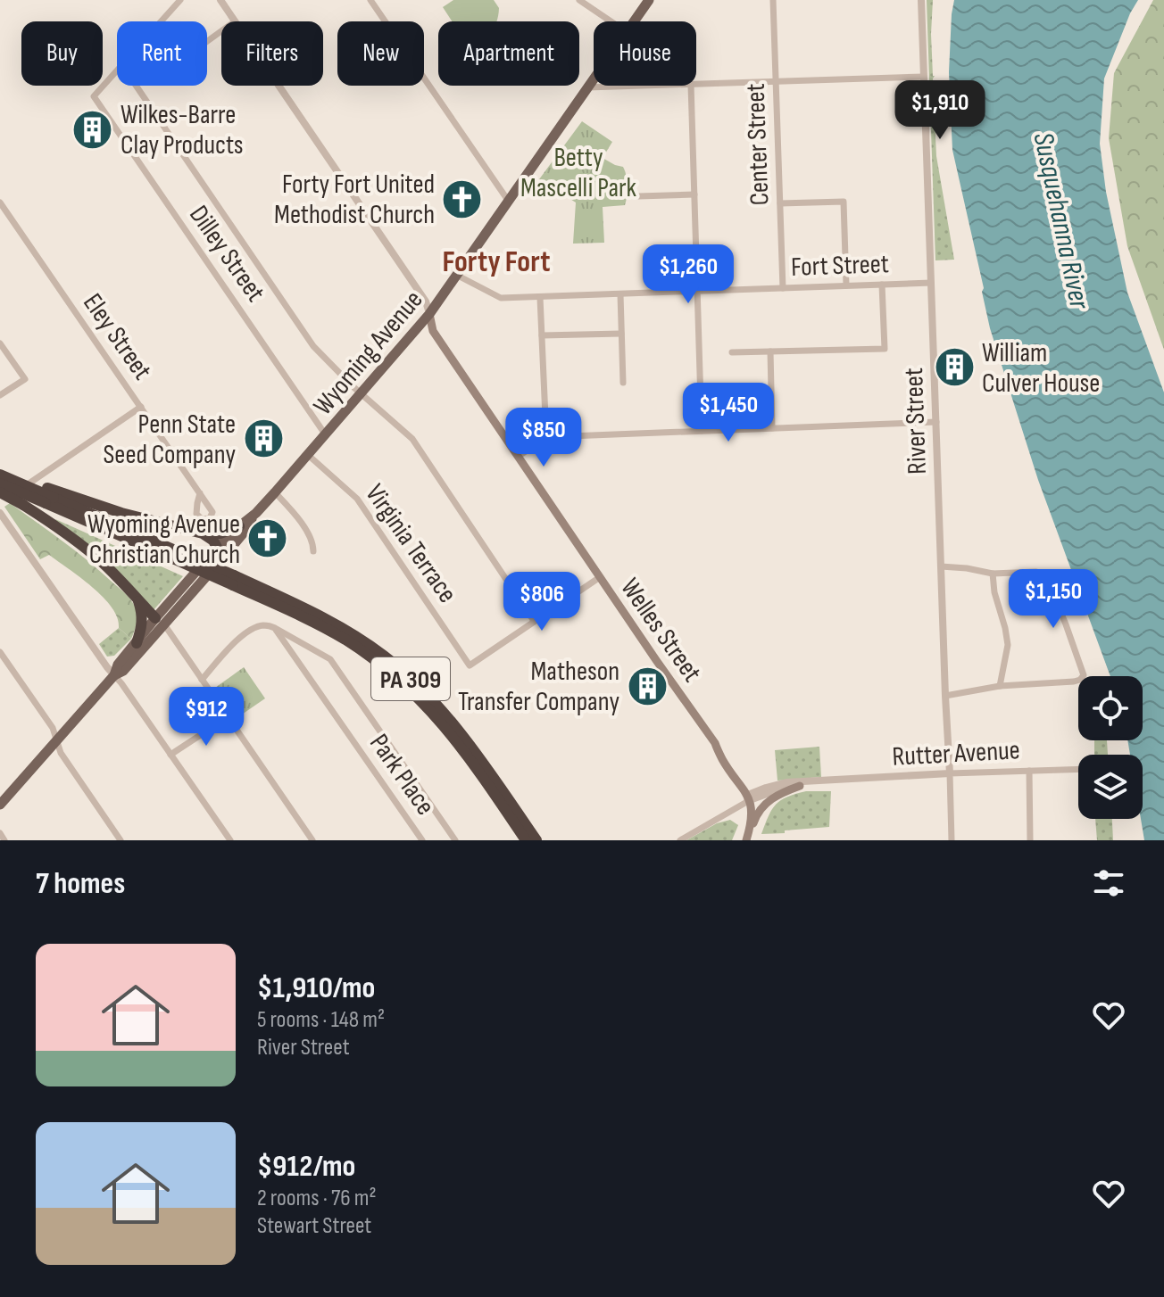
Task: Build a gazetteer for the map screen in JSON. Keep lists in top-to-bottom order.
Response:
{
  "streets": {
    "highway": ["PA 309"],
    "main road": ["Wyoming Avenue", "Welles Street"],
    "street": [
      "Center Street",
      "Dilley Street",
      "Fort Street",
      "Eley Street",
      "River Street",
      "Virginia Terrace",
      "Rutter Avenue",
      "Park Place"
    ]
  },
  "crossings": [
    ["Center Street", "Fort Street"],
    ["Dilley Street", "Wyoming Avenue"],
    ["Fort Street", "Wyoming Avenue"],
    ["Fort Street", "River Street"],
    ["Wyoming Avenue", "Virginia Terrace"],
    ["Wyoming Avenue", "Welles Street"],
    ["River Street", "Rutter Avenue"],
    ["Welles Street", "Rutter Avenue"]
  ],
  "districts": ["Forty Fort"],
  "water": ["Susquehanna River"],
  "parks": ["Betty Mascelli Park"],
  "places": {
    "building": [
      "Wilkes-Barre Clay Products",
      "William Culver House",
      "Penn State Seed Company",
      "Matheson Transfer Company"
    ],
    "church": ["Forty Fort United Methodist Church", "Wyoming Avenue Christian Church"]
  },
  "page": {
    "chip": [
      "Buy",
      "Rent",
      "Filters",
      "New",
      "Apartment",
      "House"
    ],
    "price": [
      "$1,910",
      "$1,260",
      "$1,450",
      "$850",
      "$1,150",
      "$806",
      "$912"
    ],
    "heading": "7 homes",
    "list": [
      {
        "name": "$1,910/mo",
        "note": "5 rooms · 148 m² · River Street"
      },
      {
        "name": "$912/mo",
        "note": "2 rooms · 76 m² · Stewart Street"
      }
    ]
  }
}
